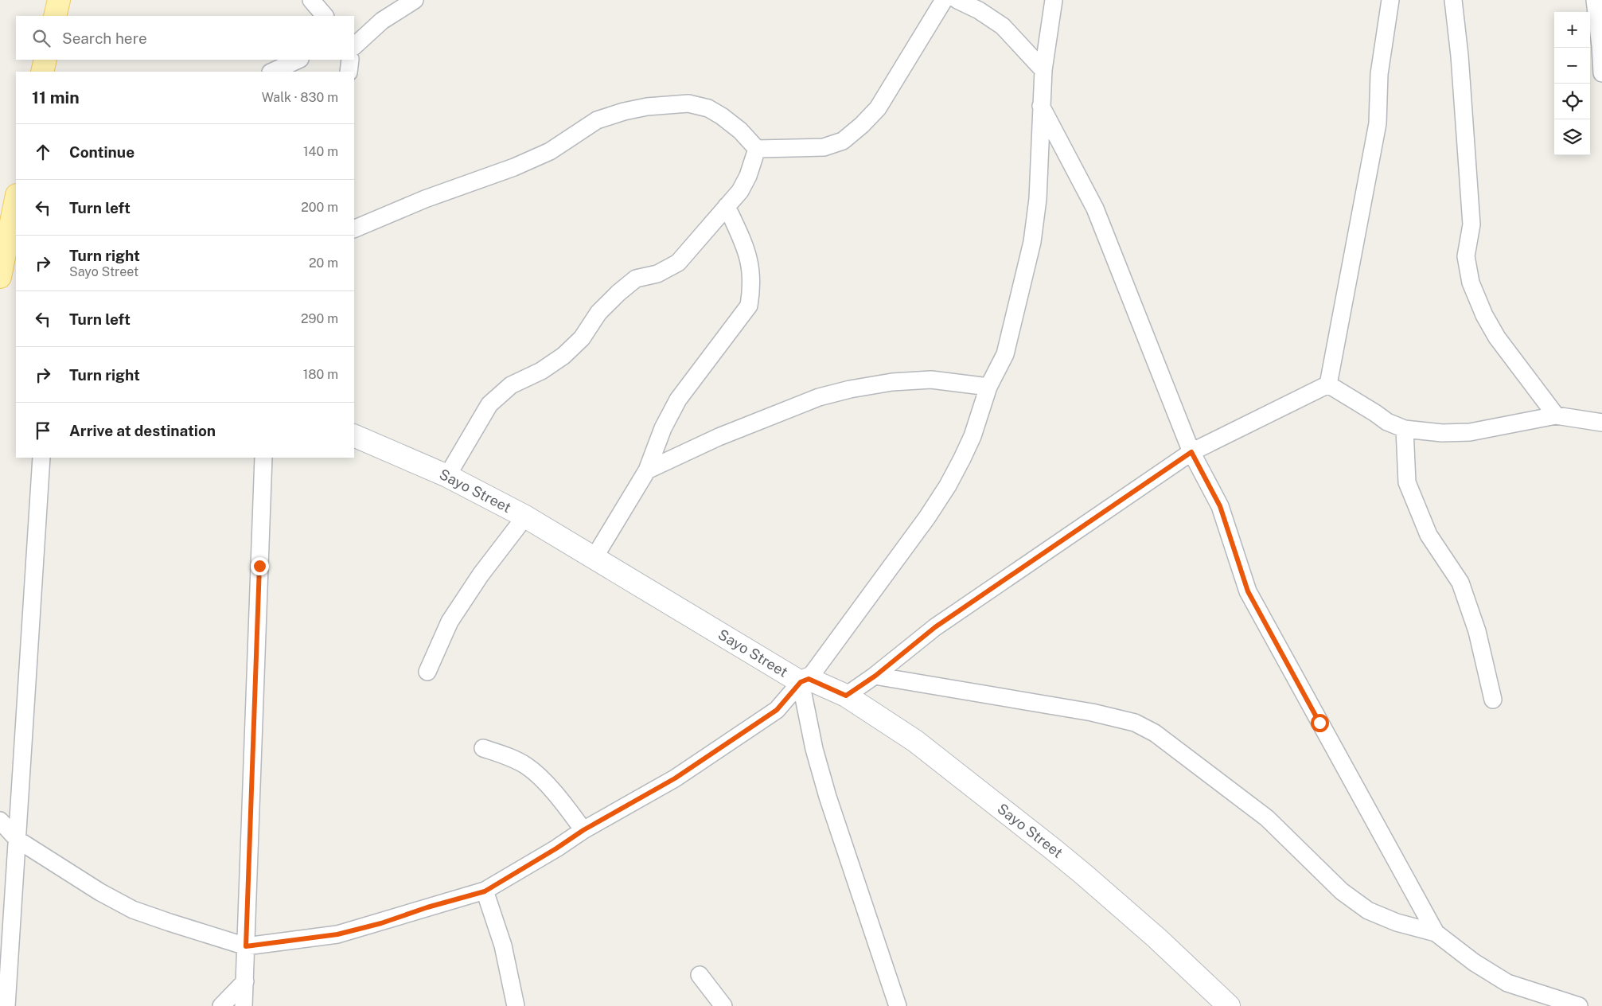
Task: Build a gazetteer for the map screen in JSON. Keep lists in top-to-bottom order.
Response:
{
  "streets": {
    "street": ["Sayo Street"]
  },
  "page": {
    "map_buttons": ["+", "−"],
    "search": "Search here",
    "heading": ["11 min", "Walk · 830 m"],
    "list": [
      ["Continue", "140 m"],
      ["Turn left", "200 m"],
      ["Turn right", "Sayo Street", "20 m"],
      ["Turn left", "290 m"],
      ["Turn right", "180 m"],
      "Arrive at destination"
    ]
  }
}
